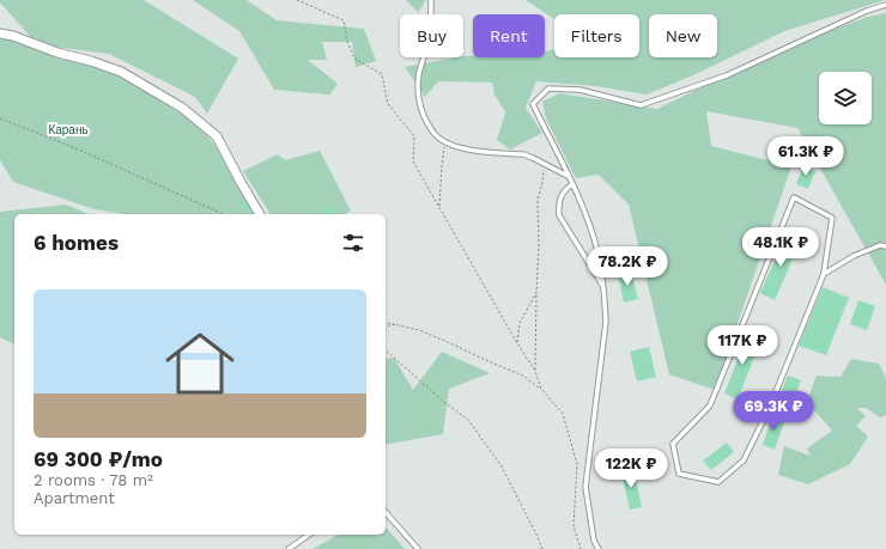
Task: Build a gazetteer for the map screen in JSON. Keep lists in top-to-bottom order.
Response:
{
  "parks": ["Карань"],
  "page": {
    "chip": [
      "Buy",
      "Rent",
      "Filters",
      "New"
    ],
    "price": [
      "61.3K ₽",
      "48.1K ₽",
      "78.2K ₽",
      "117K ₽",
      "69.3K ₽",
      "122K ₽"
    ],
    "heading": "6 homes",
    "list": [
      {
        "name": "69 300 ₽/mo",
        "note": "2 rooms · 78 m² · Apartment"
      }
    ]
  }
}
